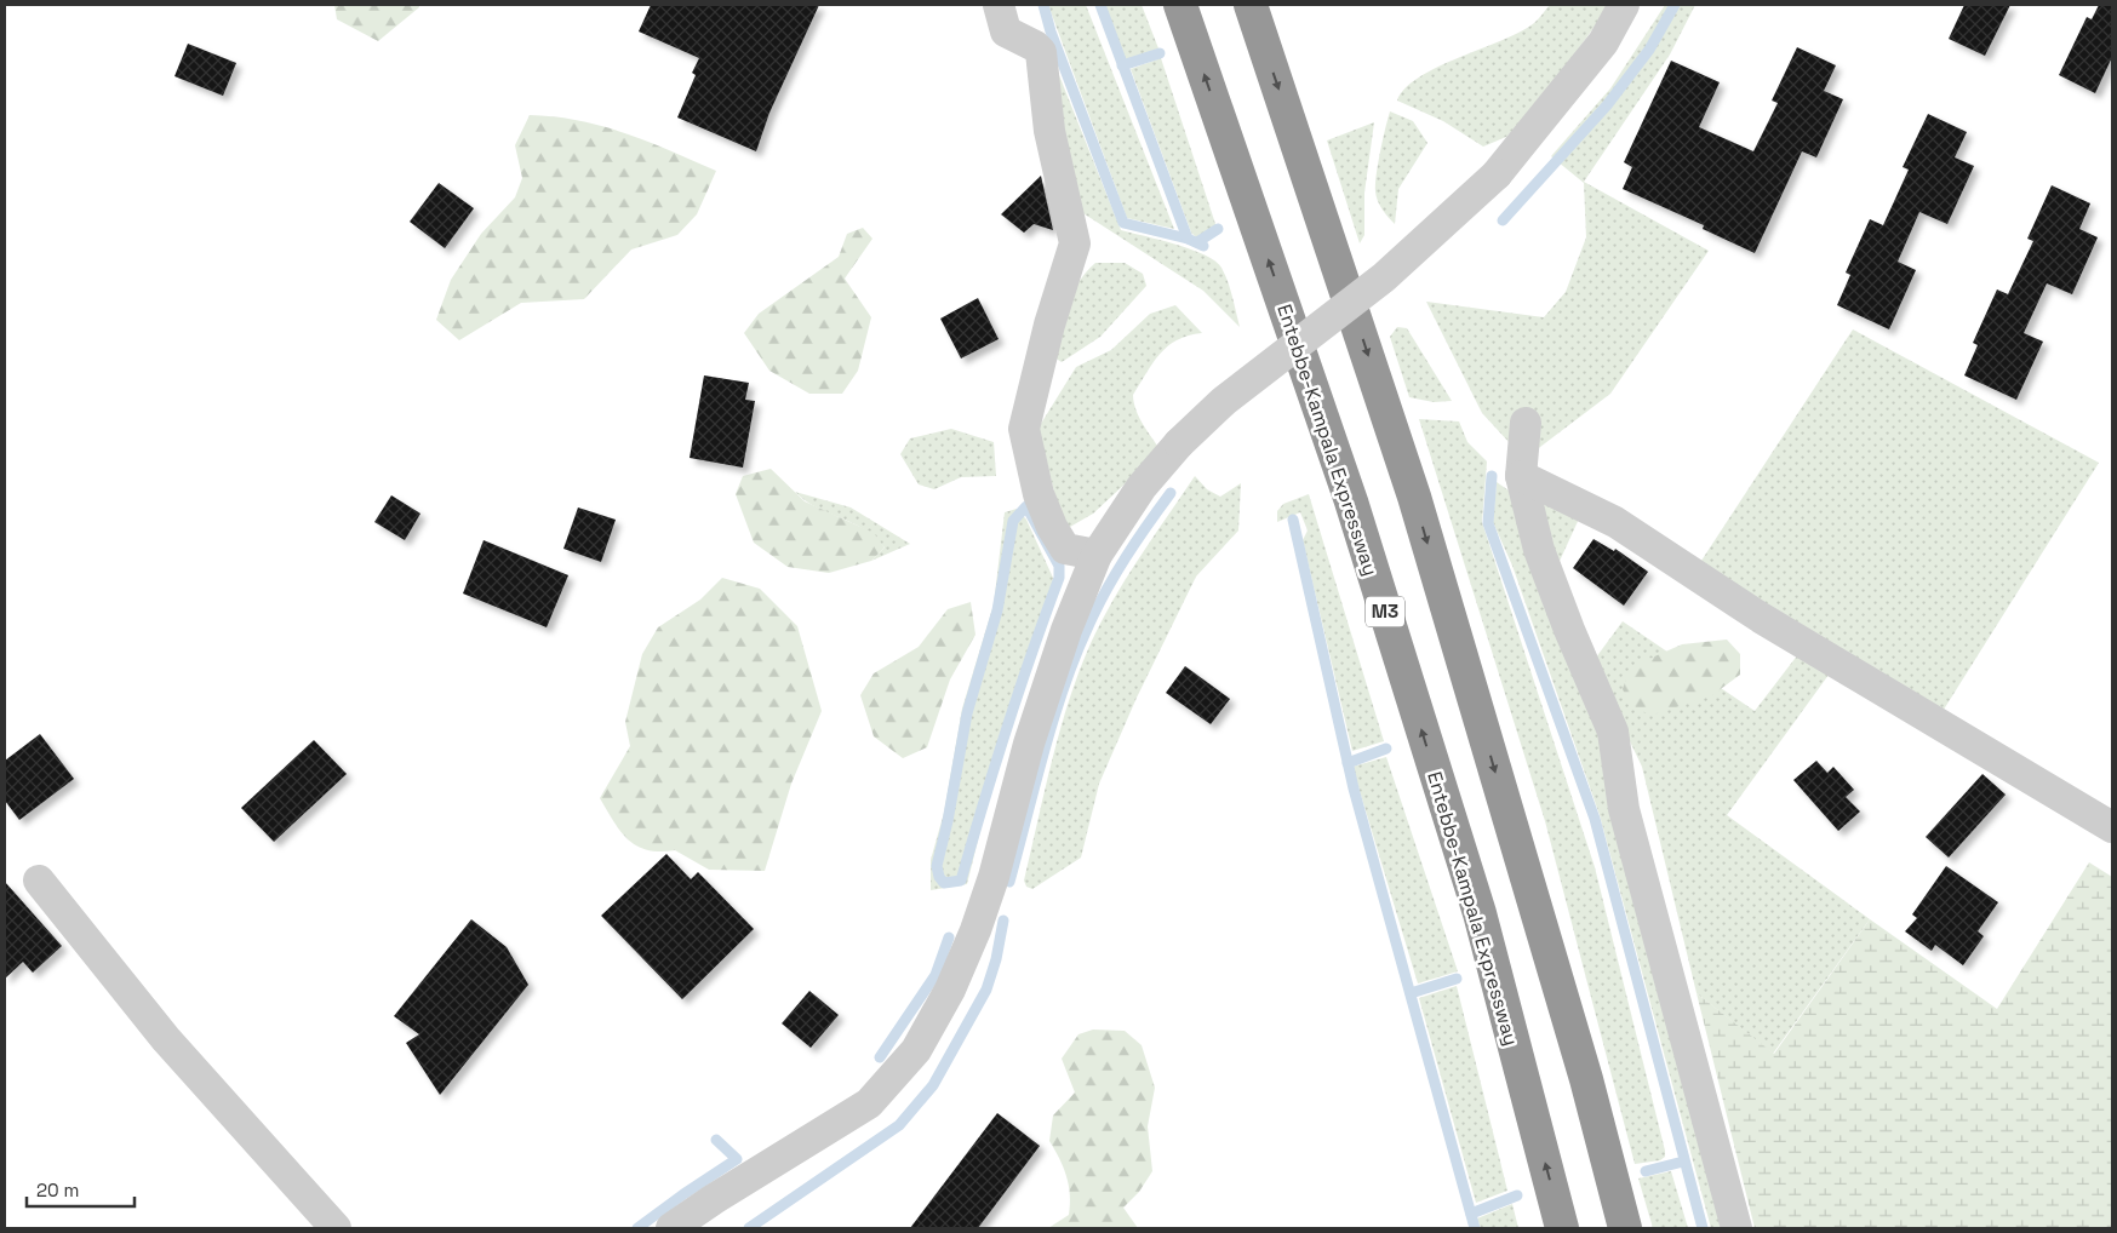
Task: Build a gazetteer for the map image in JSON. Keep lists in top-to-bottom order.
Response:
{
  "streets": {
    "highway": ["Entebbe-Kampala Expressway", "M3"]
  },
  "scale_bar": "20 m"
}
